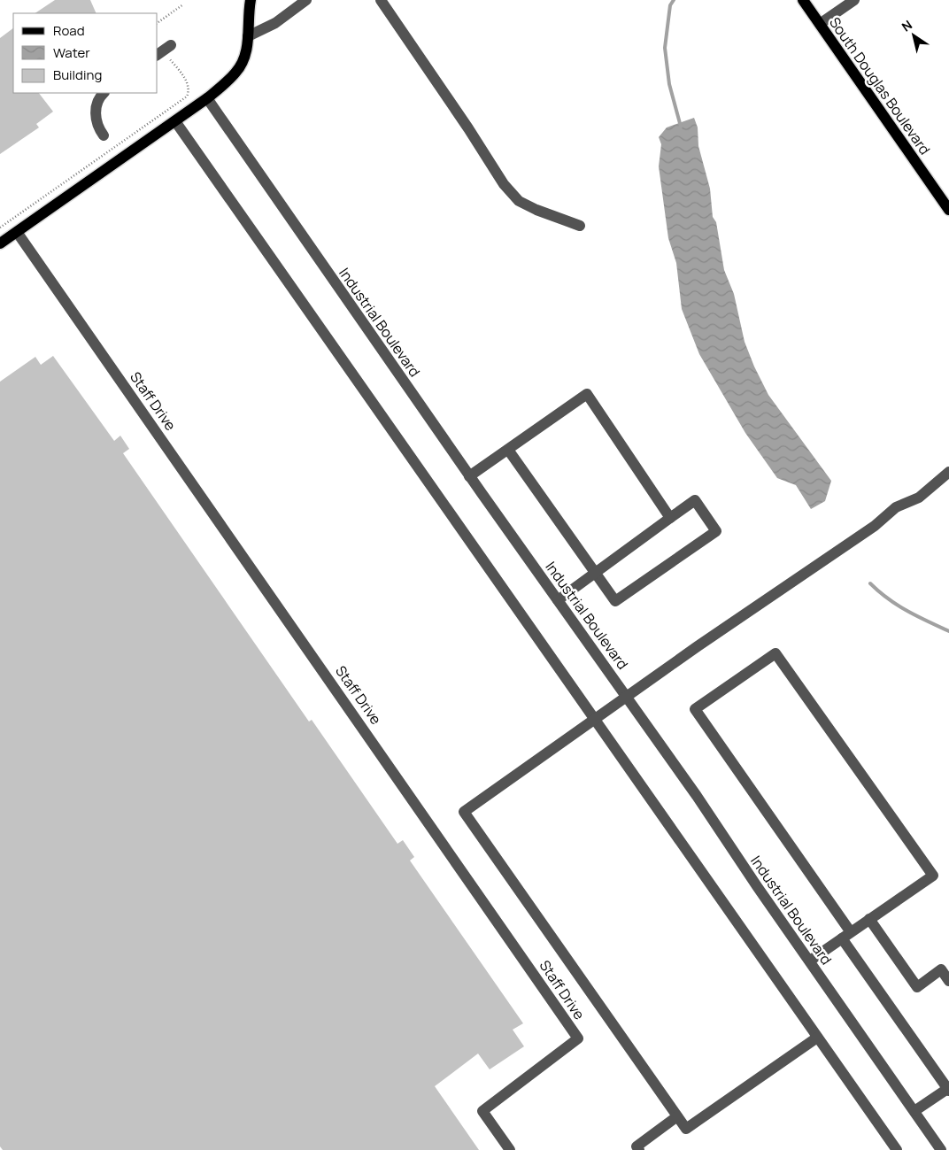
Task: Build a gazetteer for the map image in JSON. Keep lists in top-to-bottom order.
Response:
{
  "streets": {
    "main road": ["South Douglas Boulevard"],
    "street": ["Industrial Boulevard", "Staff Drive"]
  },
  "legend": ["Road", "Water", "Building"],
  "north": "top left"
}
